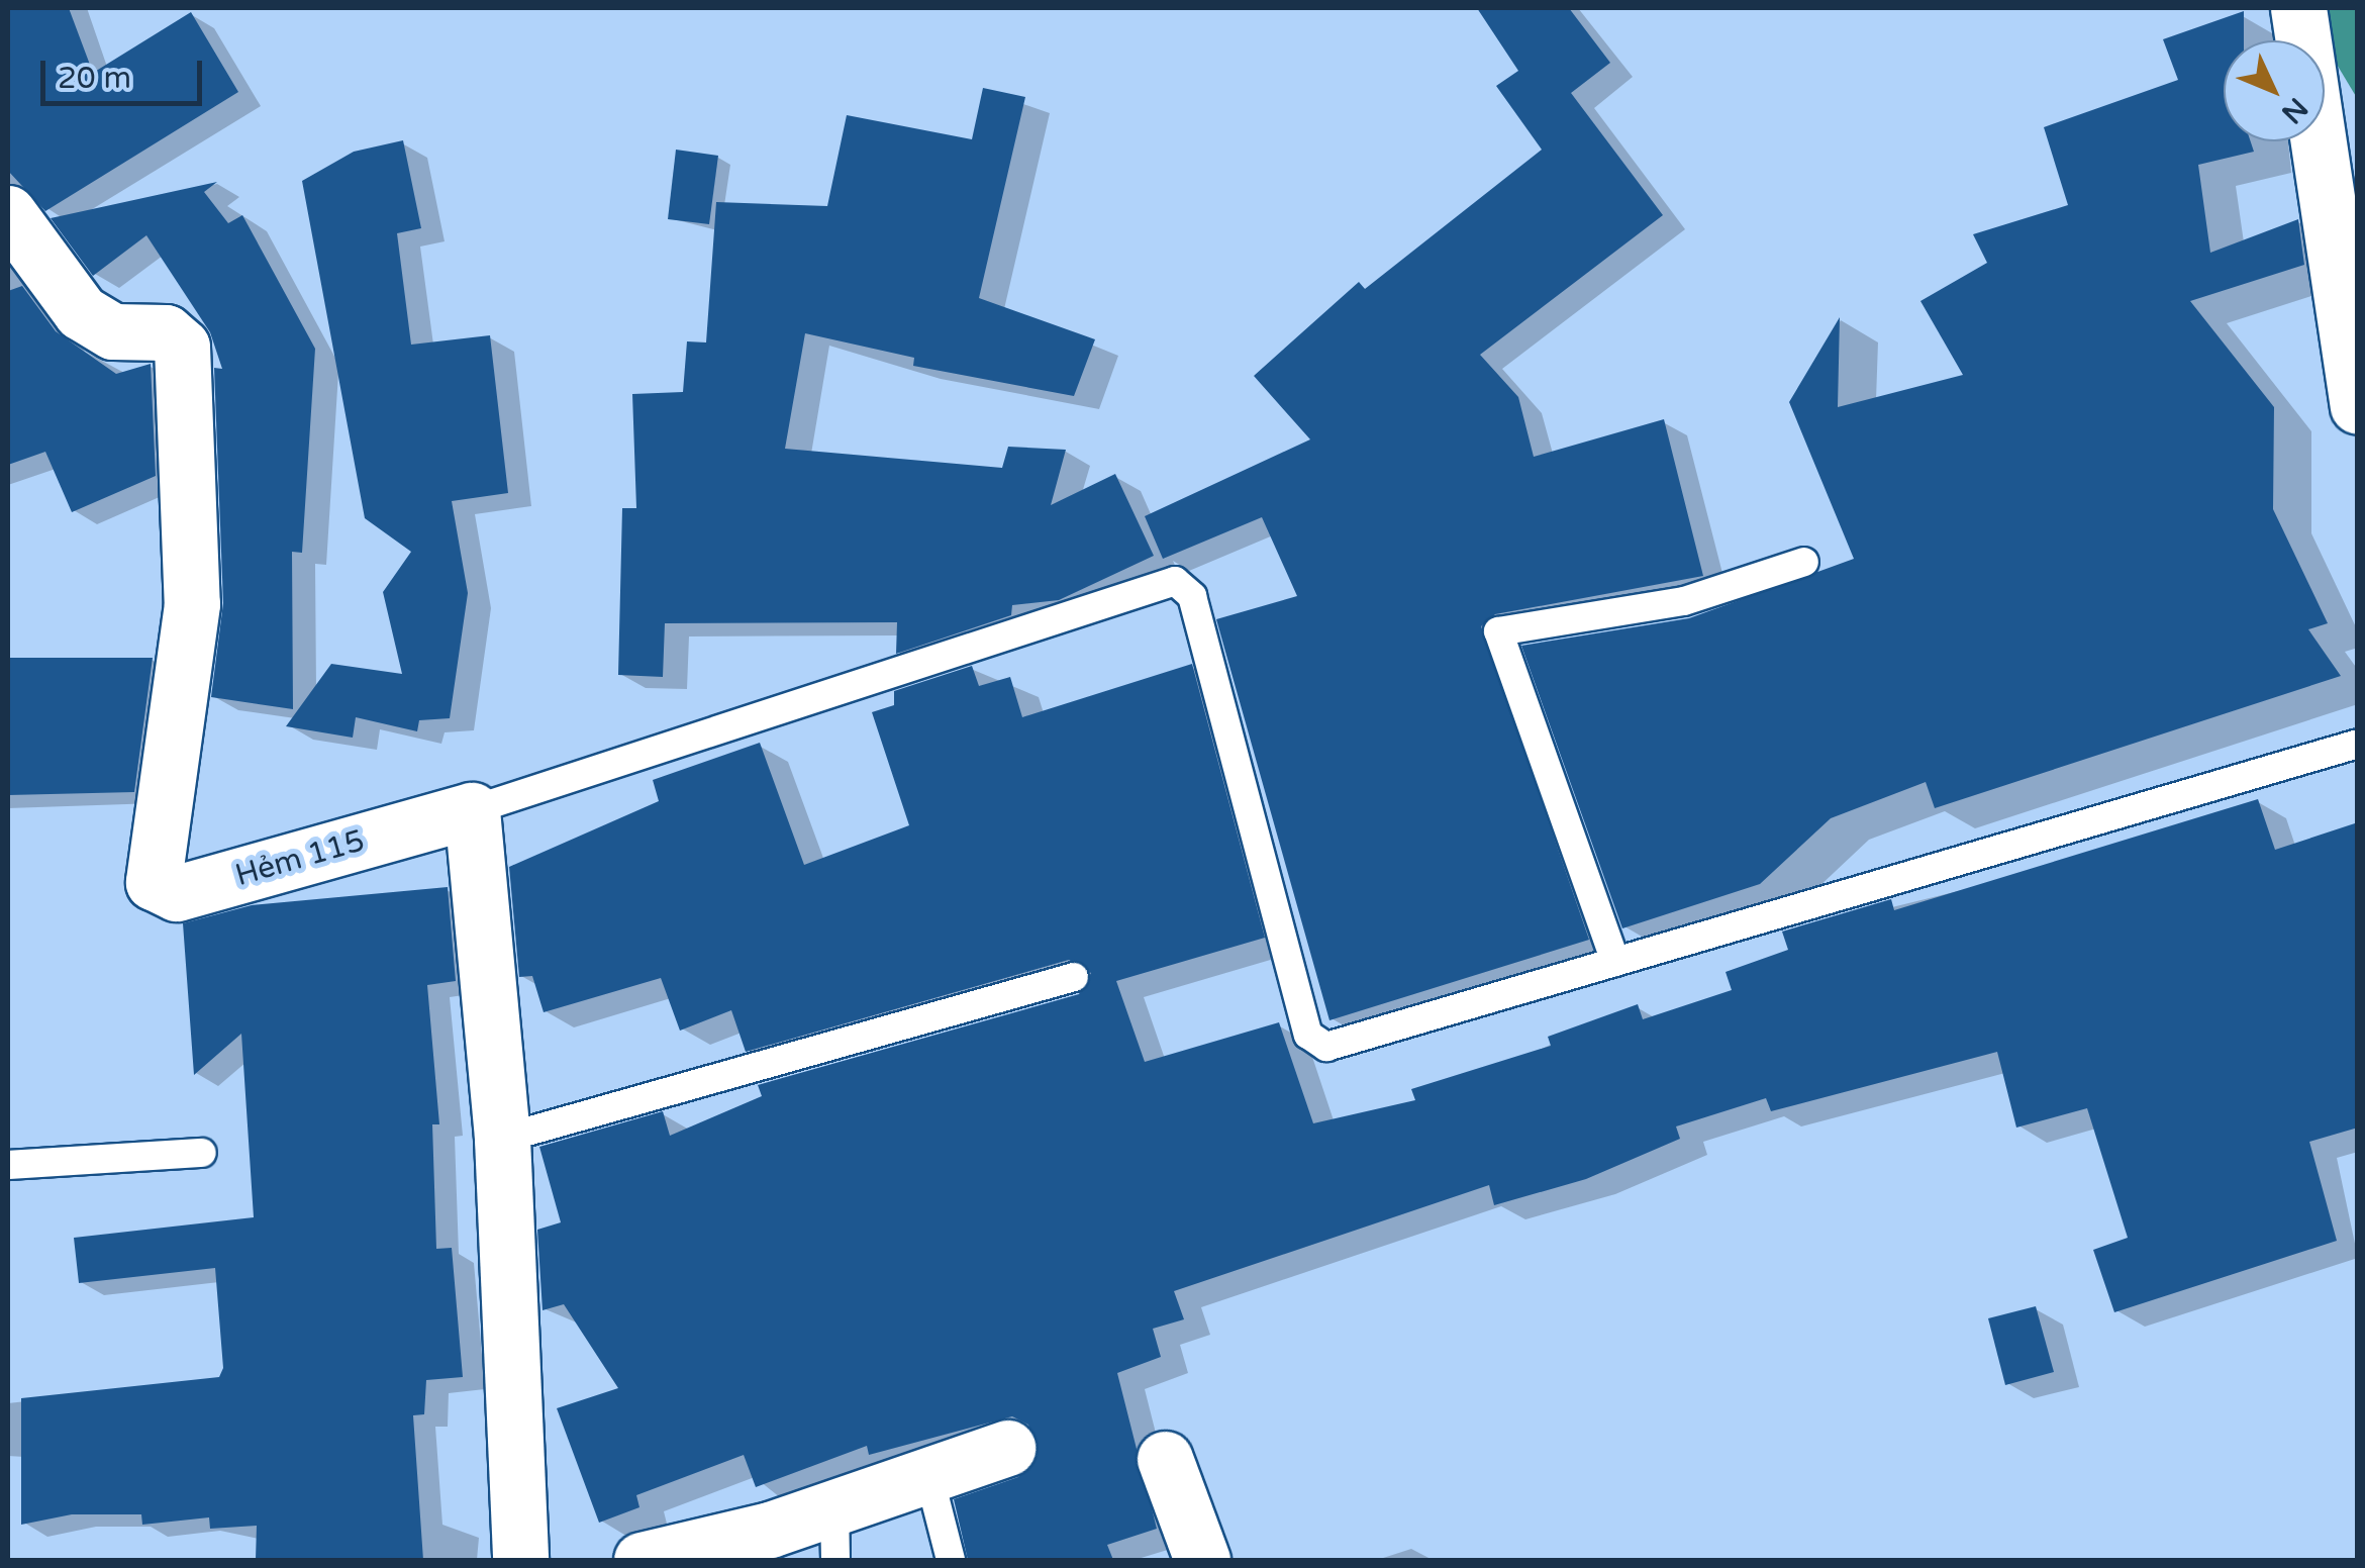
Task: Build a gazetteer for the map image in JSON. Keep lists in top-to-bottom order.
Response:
{
  "streets": {
    "street": ["Hẻm 115"]
  },
  "scale_bar": "20 m",
  "north": "bottom right"
}
